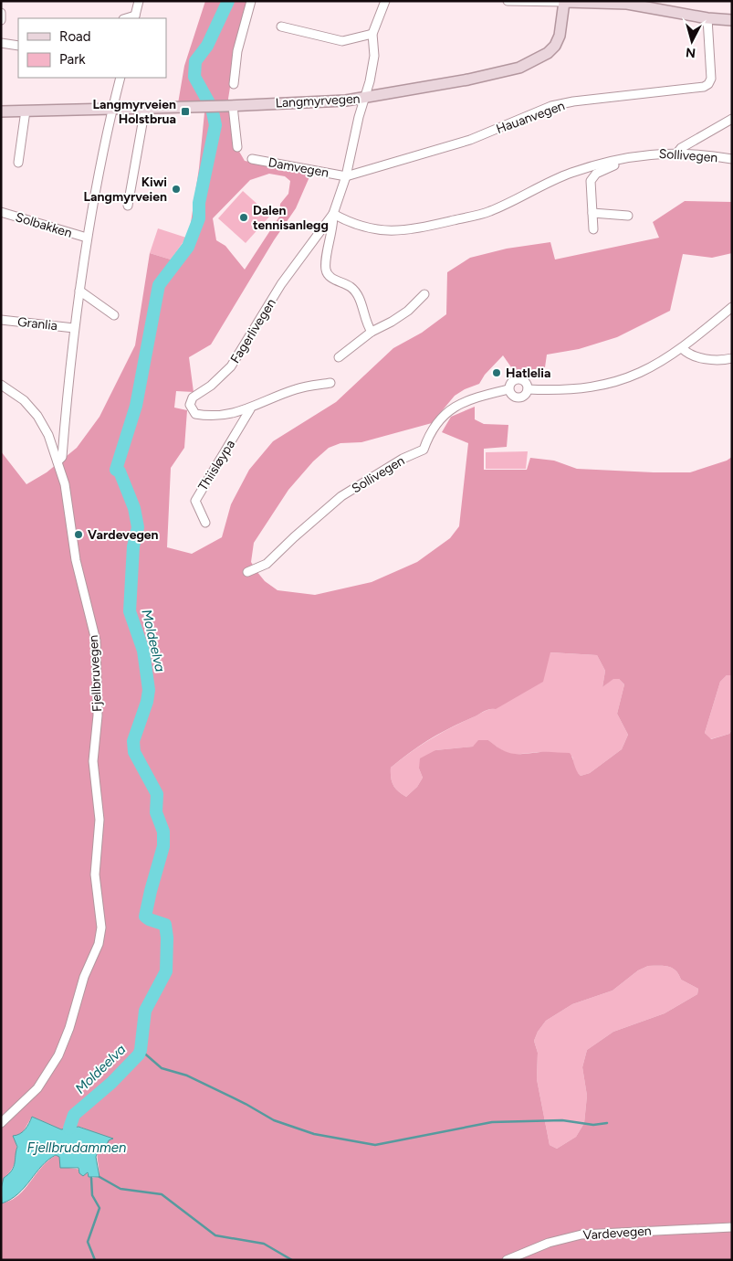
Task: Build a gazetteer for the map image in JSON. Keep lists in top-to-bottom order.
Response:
{
  "streets": {
    "main road": ["Langmyrvegen"],
    "street": [
      "Hauanvegen",
      "Sollivegen",
      "Damvegen",
      "Solbakken",
      "Granlia",
      "Fagerlivegen",
      "Thiisløypa",
      "Fjellbruvegen",
      "Vardevegen"
    ]
  },
  "crossings": [
    ["Langmyrvegen", "Fagerlivegen"],
    ["Hauanvegen", "Damvegen"],
    ["Hauanvegen", "Fagerlivegen"],
    ["Sollivegen", "Fagerlivegen"],
    ["Damvegen", "Fagerlivegen"],
    ["Fagerlivegen", "Thiisløypa"]
  ],
  "water": ["Moldeelva", "Fjellbrudammen"],
  "places": {
    "transit": ["Langmyrveien Holstbrua"],
    "other": [
      "Kiwi Langmyrveien",
      "Dalen tennisanlegg",
      "Hatlelia",
      "Vardevegen"
    ]
  },
  "legend": ["Road", "Park"],
  "north": "bottom"
}
